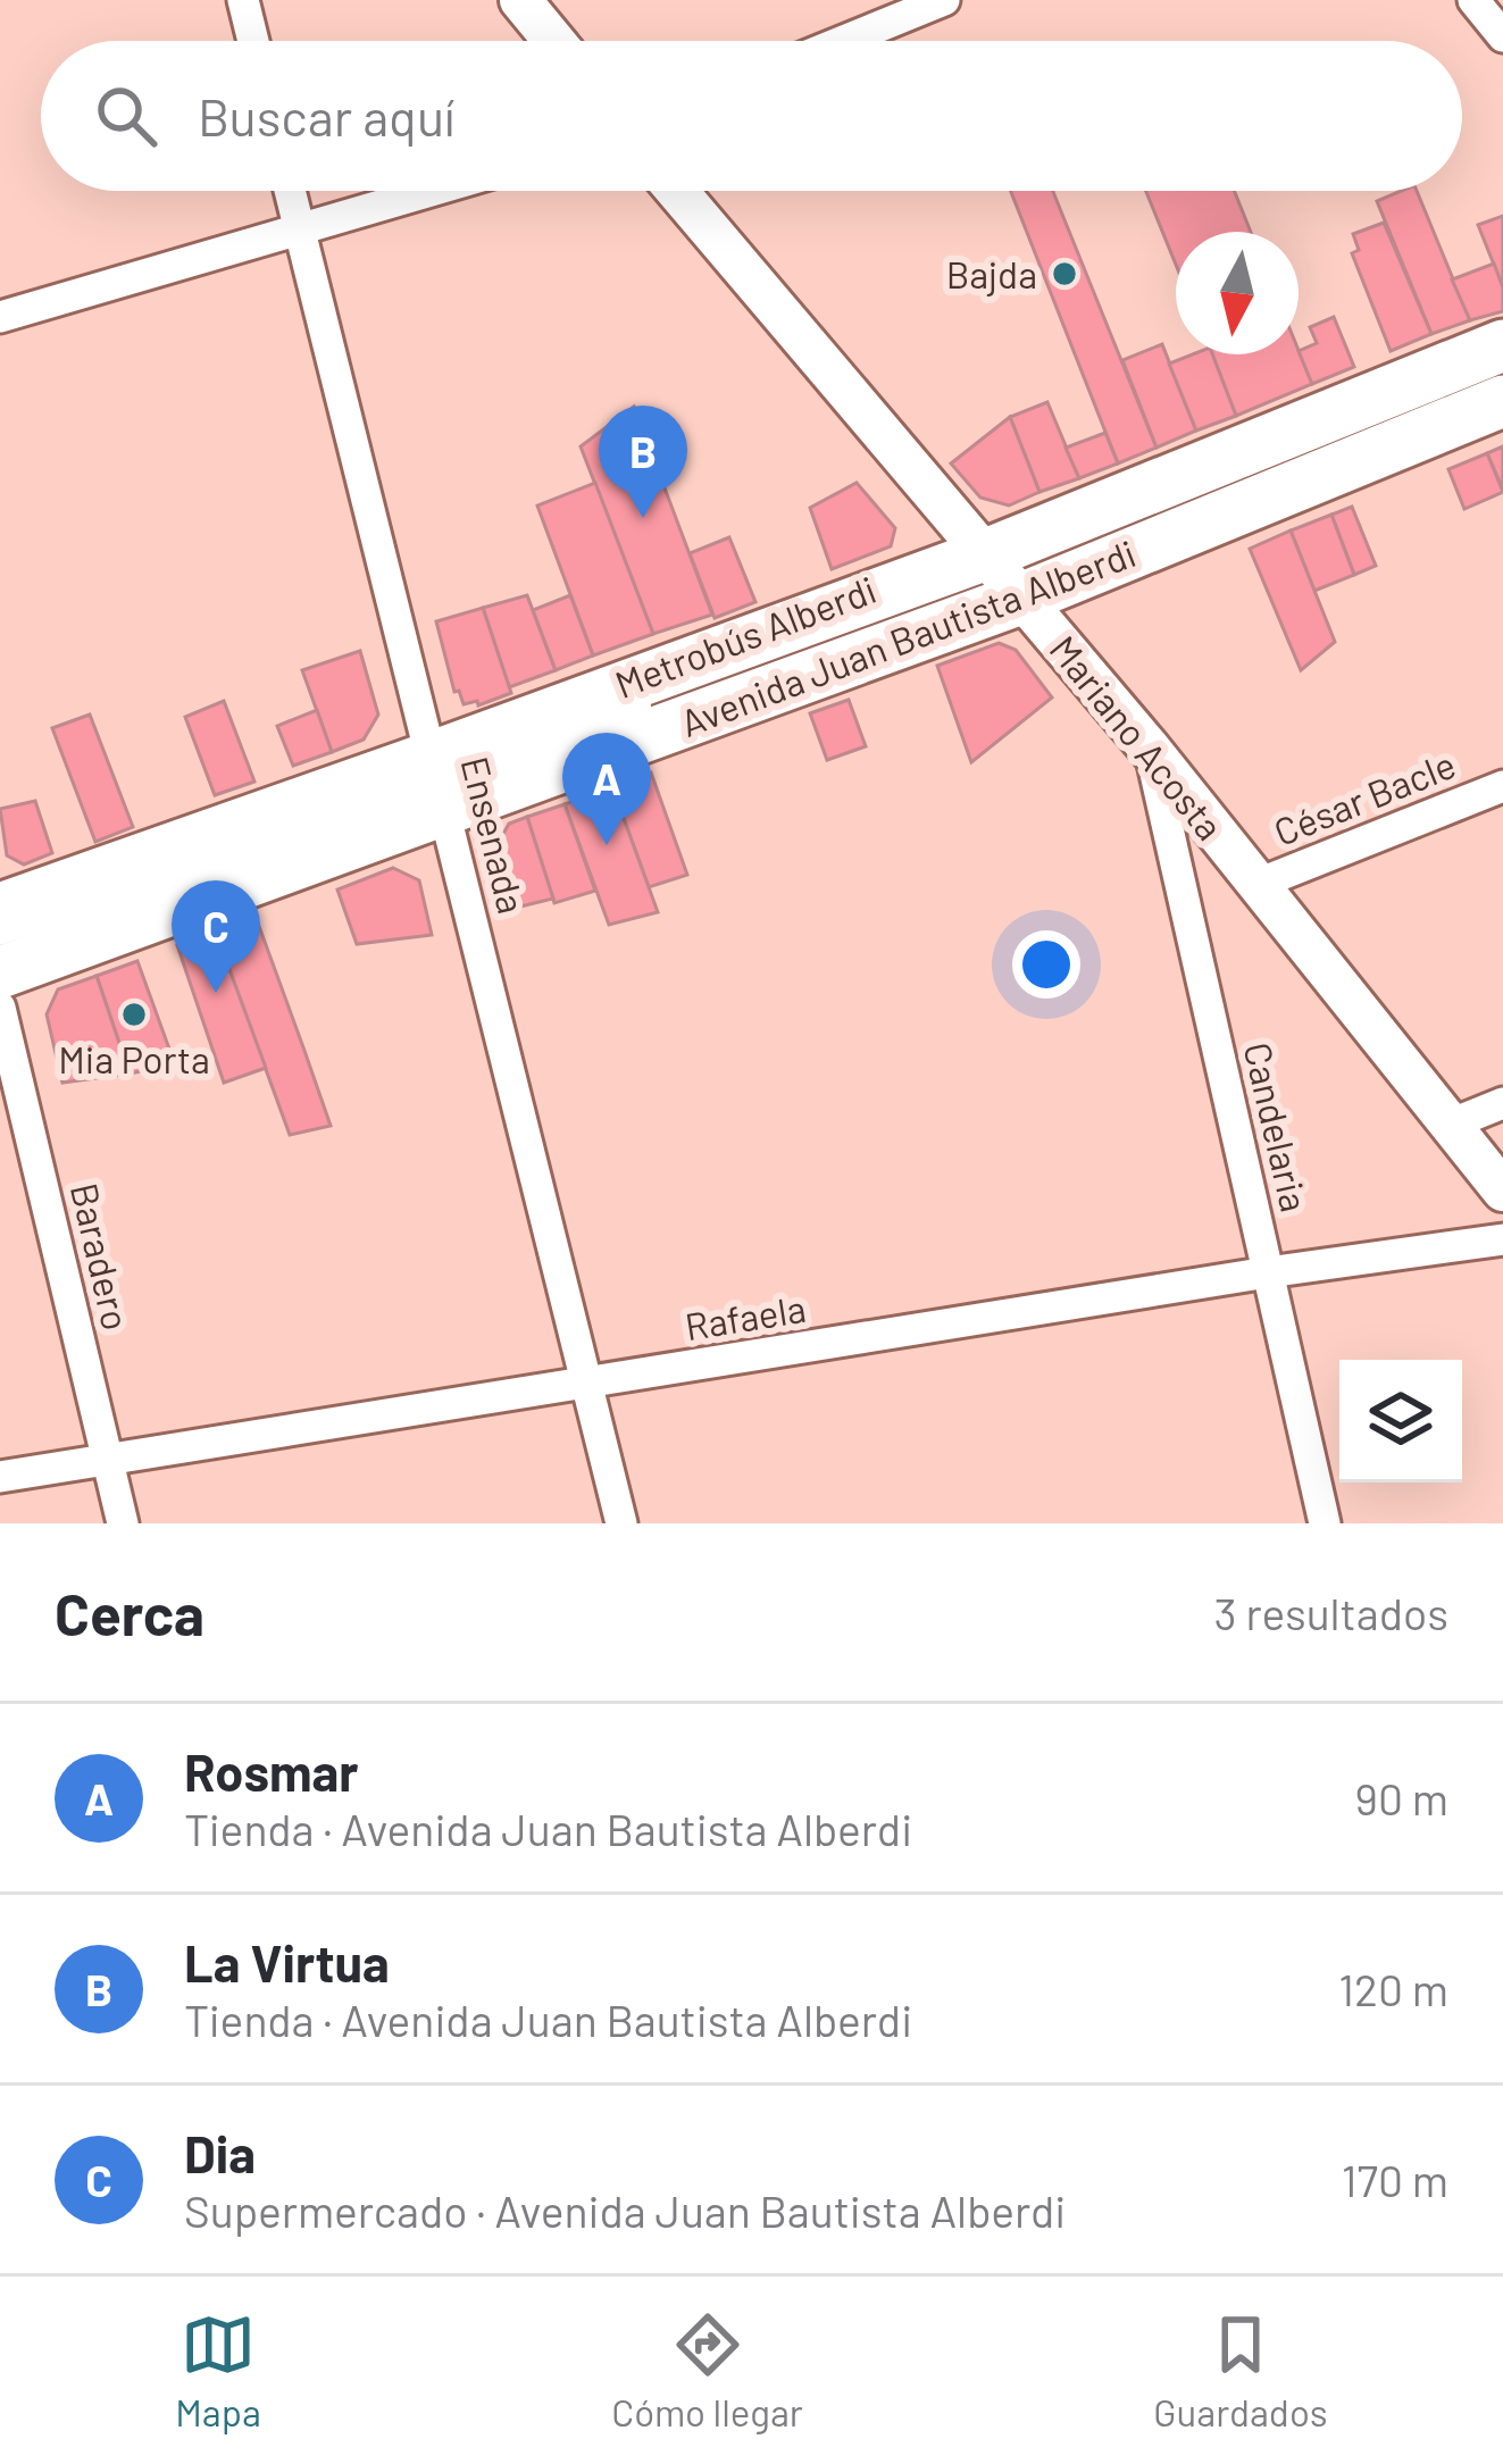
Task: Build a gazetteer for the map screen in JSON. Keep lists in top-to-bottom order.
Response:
{
  "streets": {
    "main road": ["Avenida Juan Bautista Alberdi"],
    "street": [
      "Mariano Acosta",
      "César Bacle",
      "Ensenada",
      "Candelaria",
      "Baradero",
      "Rafaela"
    ],
    "lane": ["Metrobús Alberdi"]
  },
  "crossings": [
    ["Metrobús Alberdi", "Avenida Juan Bautista Alberdi"],
    ["Metrobús Alberdi", "Ensenada"],
    ["Avenida Juan Bautista Alberdi", "Mariano Acosta"],
    ["Avenida Juan Bautista Alberdi", "Ensenada"],
    ["Mariano Acosta", "César Bacle"],
    ["Mariano Acosta", "Candelaria"],
    ["Ensenada", "Rafaela"],
    ["Candelaria", "Rafaela"],
    ["Baradero", "Rafaela"]
  ],
  "places": ["Bajda", "Mia Porta"],
  "north": "bottom",
  "page": {
    "search": "Buscar aquí",
    "pins": ["B", "A", "C"],
    "heading": ["Cerca", "3 resultados"],
    "list": [
      {
        "mark": "A",
        "name": "Rosmar",
        "note": "Tienda · Avenida Juan Bautista Alberdi",
        "value": "90 m"
      },
      {
        "mark": "B",
        "name": "La Virtua",
        "note": "Tienda · Avenida Juan Bautista Alberdi",
        "value": "120 m"
      },
      {
        "mark": "C",
        "name": "Dia",
        "note": "Supermercado · Avenida Juan Bautista Alberdi",
        "value": "170 m"
      }
    ],
    "nav": ["Mapa", "Cómo llegar", "Guardados"]
  }
}
